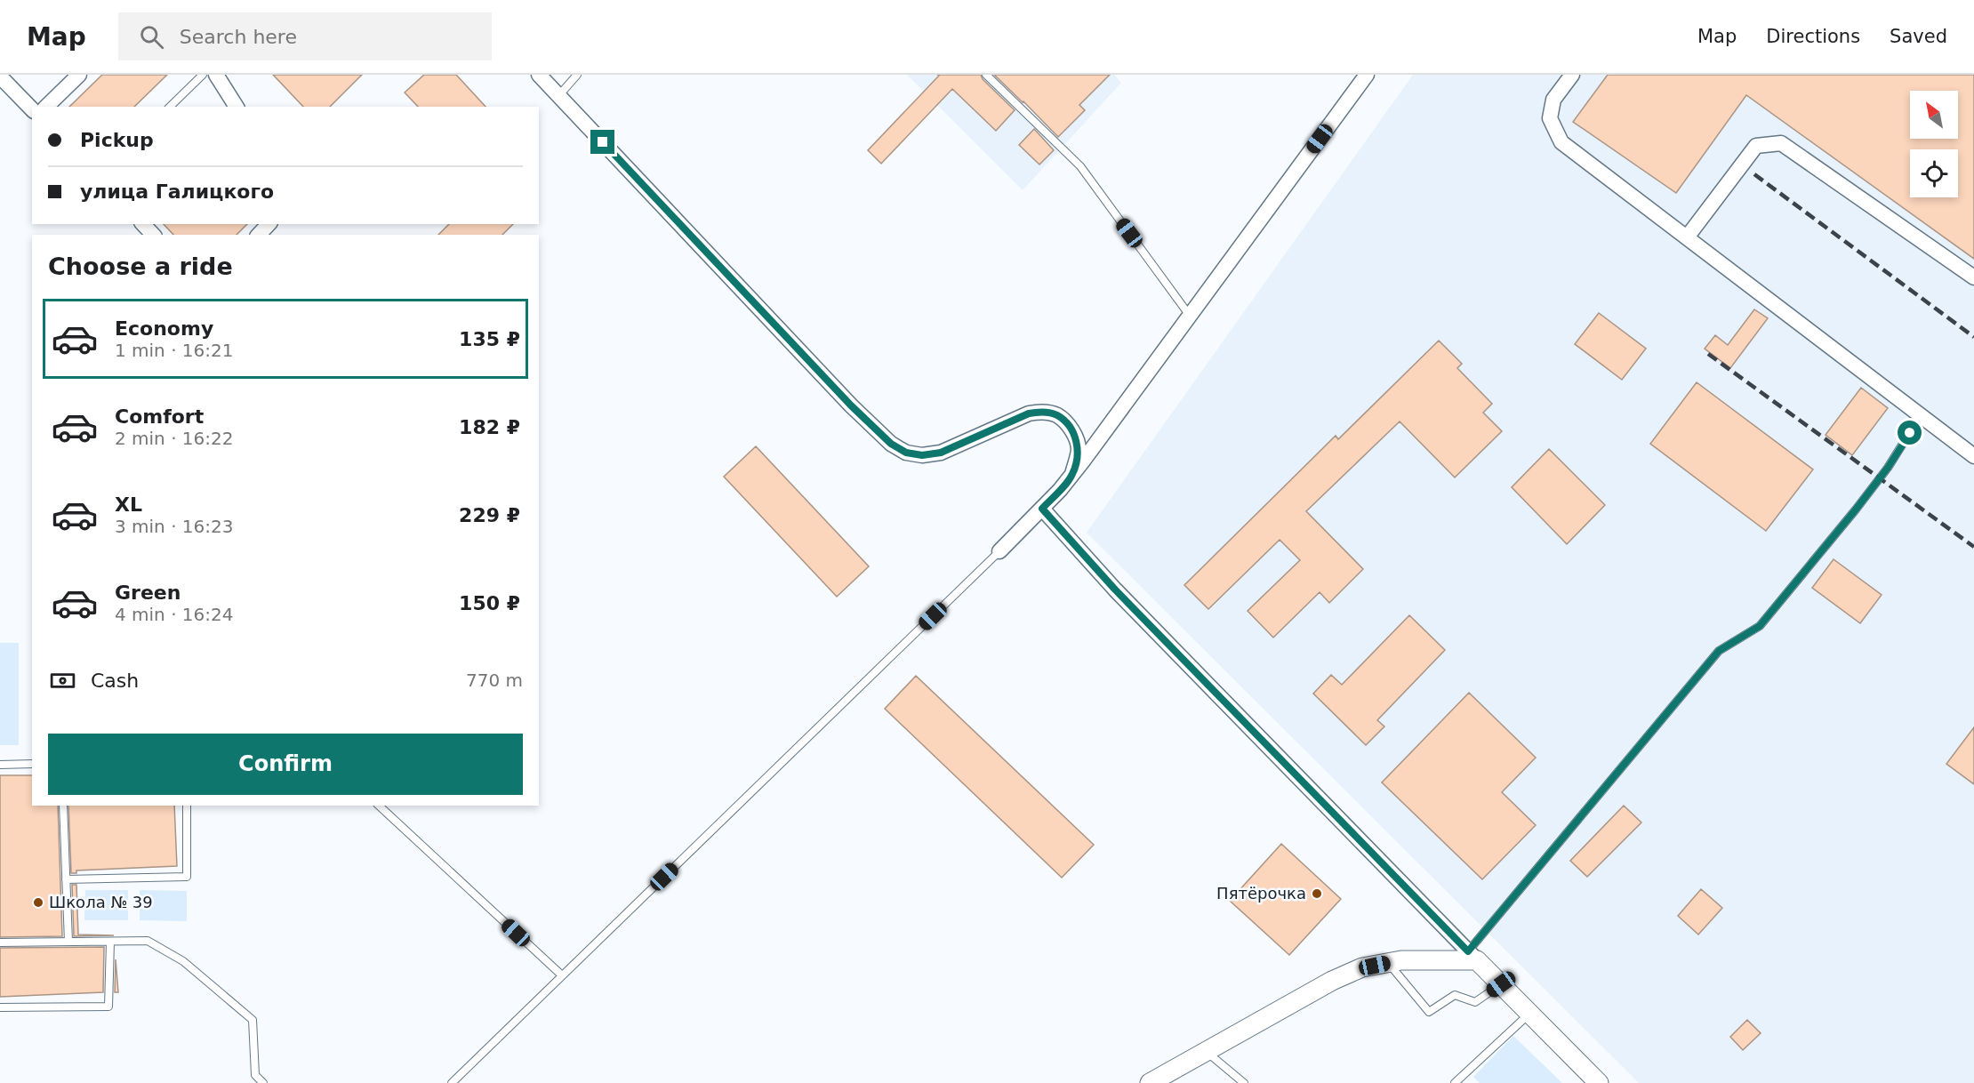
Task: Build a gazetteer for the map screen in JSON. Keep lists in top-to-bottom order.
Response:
{
  "places": ["Пятёрочка", "Школа № 39"],
  "north": "top left",
  "page": {
    "header": "Map",
    "search": "Search here",
    "nav": ["Map", "Directions", "Saved"],
    "banner": ["Pickup", "улица Галицкого"],
    "heading": "Choose a ride",
    "list": [
      {
        "name": "Economy",
        "note": "1 min · 16:21",
        "value": "135 ₽"
      },
      {
        "name": "Comfort",
        "note": "2 min · 16:22",
        "value": "182 ₽"
      },
      {
        "name": "XL",
        "note": "3 min · 16:23",
        "value": "229 ₽"
      },
      {
        "name": "Green",
        "note": "4 min · 16:24",
        "value": "150 ₽"
      }
    ],
    "pay": ["Cash", "770 m"],
    "buttons": "Confirm"
  }
}
